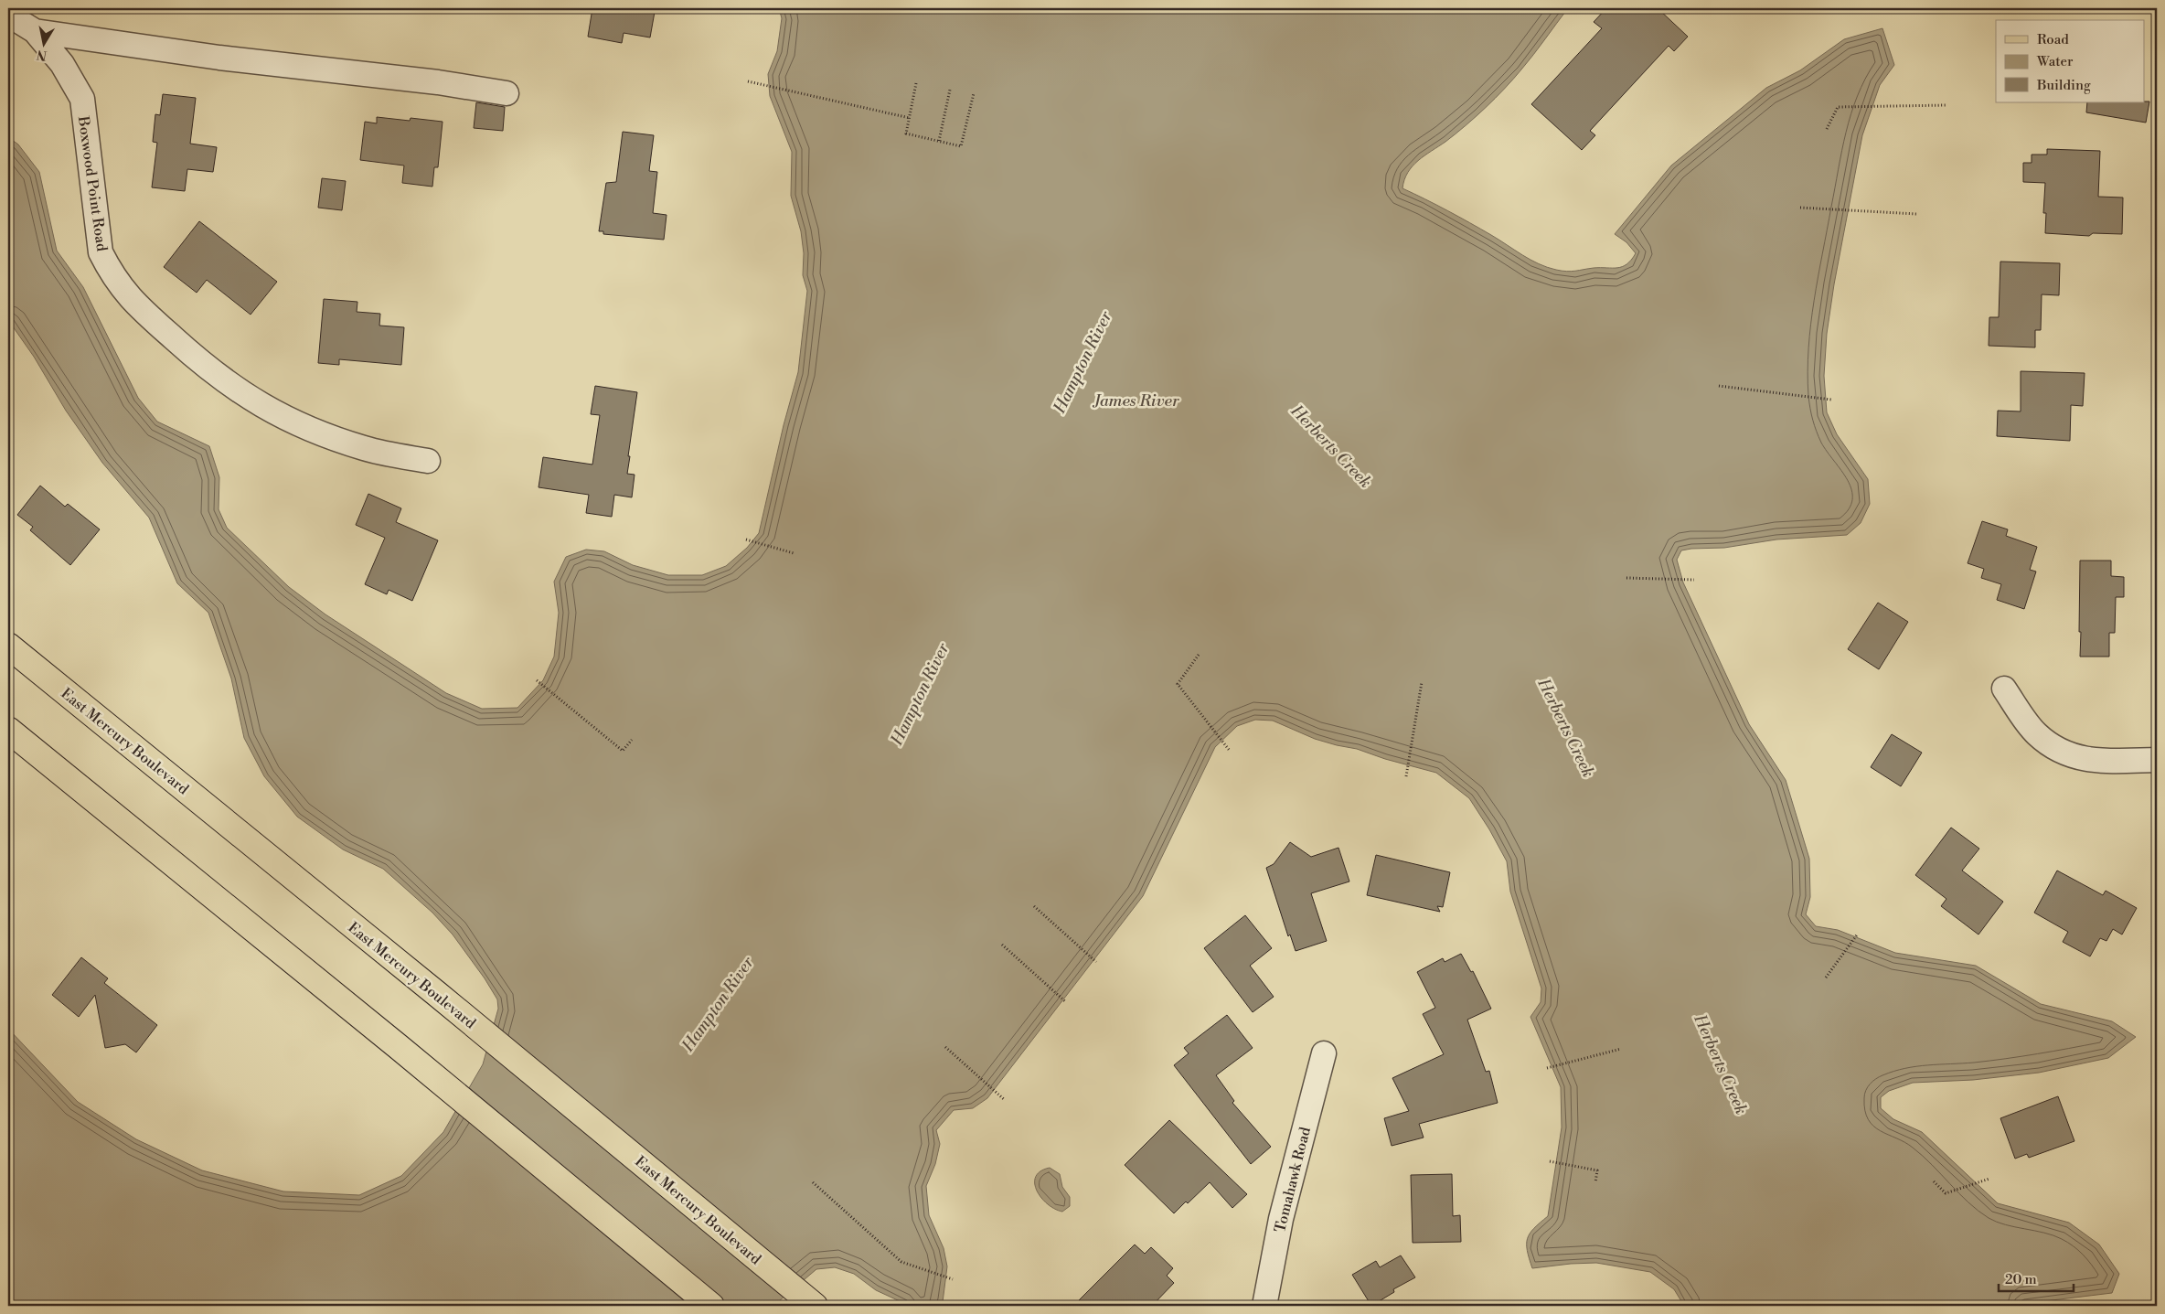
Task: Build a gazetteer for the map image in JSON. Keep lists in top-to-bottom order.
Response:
{
  "streets": {
    "main road": ["East Mercury Boulevard"],
    "street": ["Boxwood Point Road", "Tomahawk Road"]
  },
  "water": ["Hampton River", "James River", "Herberts Creek"],
  "legend": ["Road", "Water", "Building"],
  "scale_bar": "20 m",
  "north": "bottom"
}
